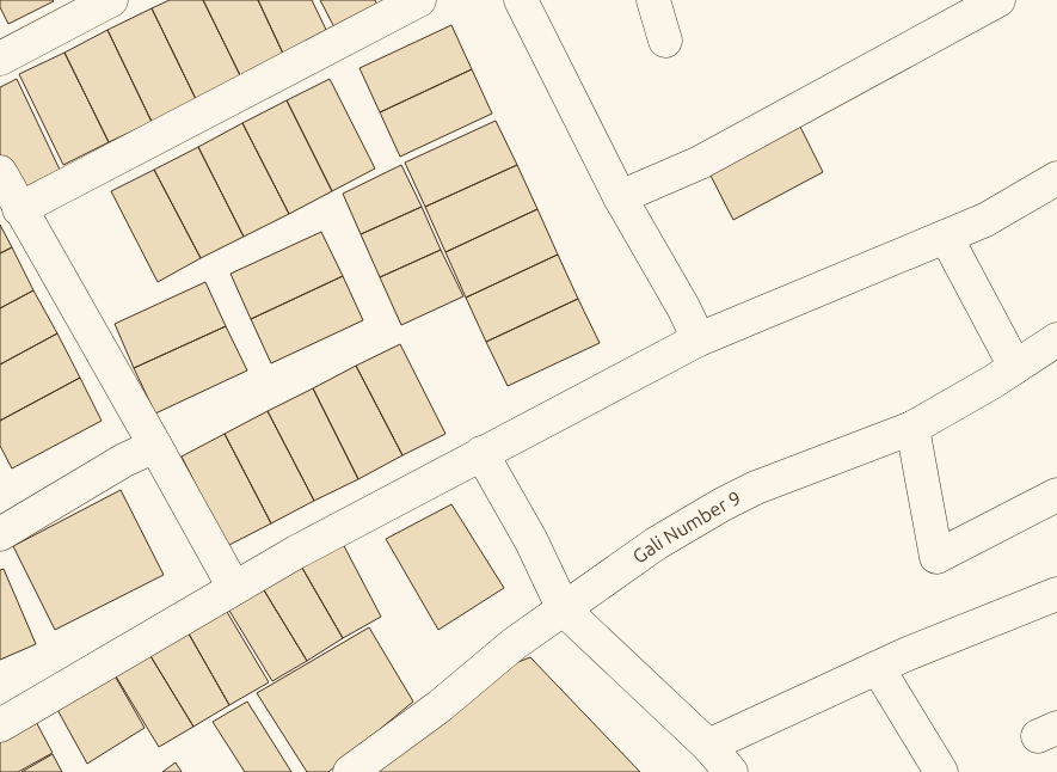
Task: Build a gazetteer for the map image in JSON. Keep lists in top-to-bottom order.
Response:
{
  "streets": {
    "street": ["Gali Number 9"]
  }
}
